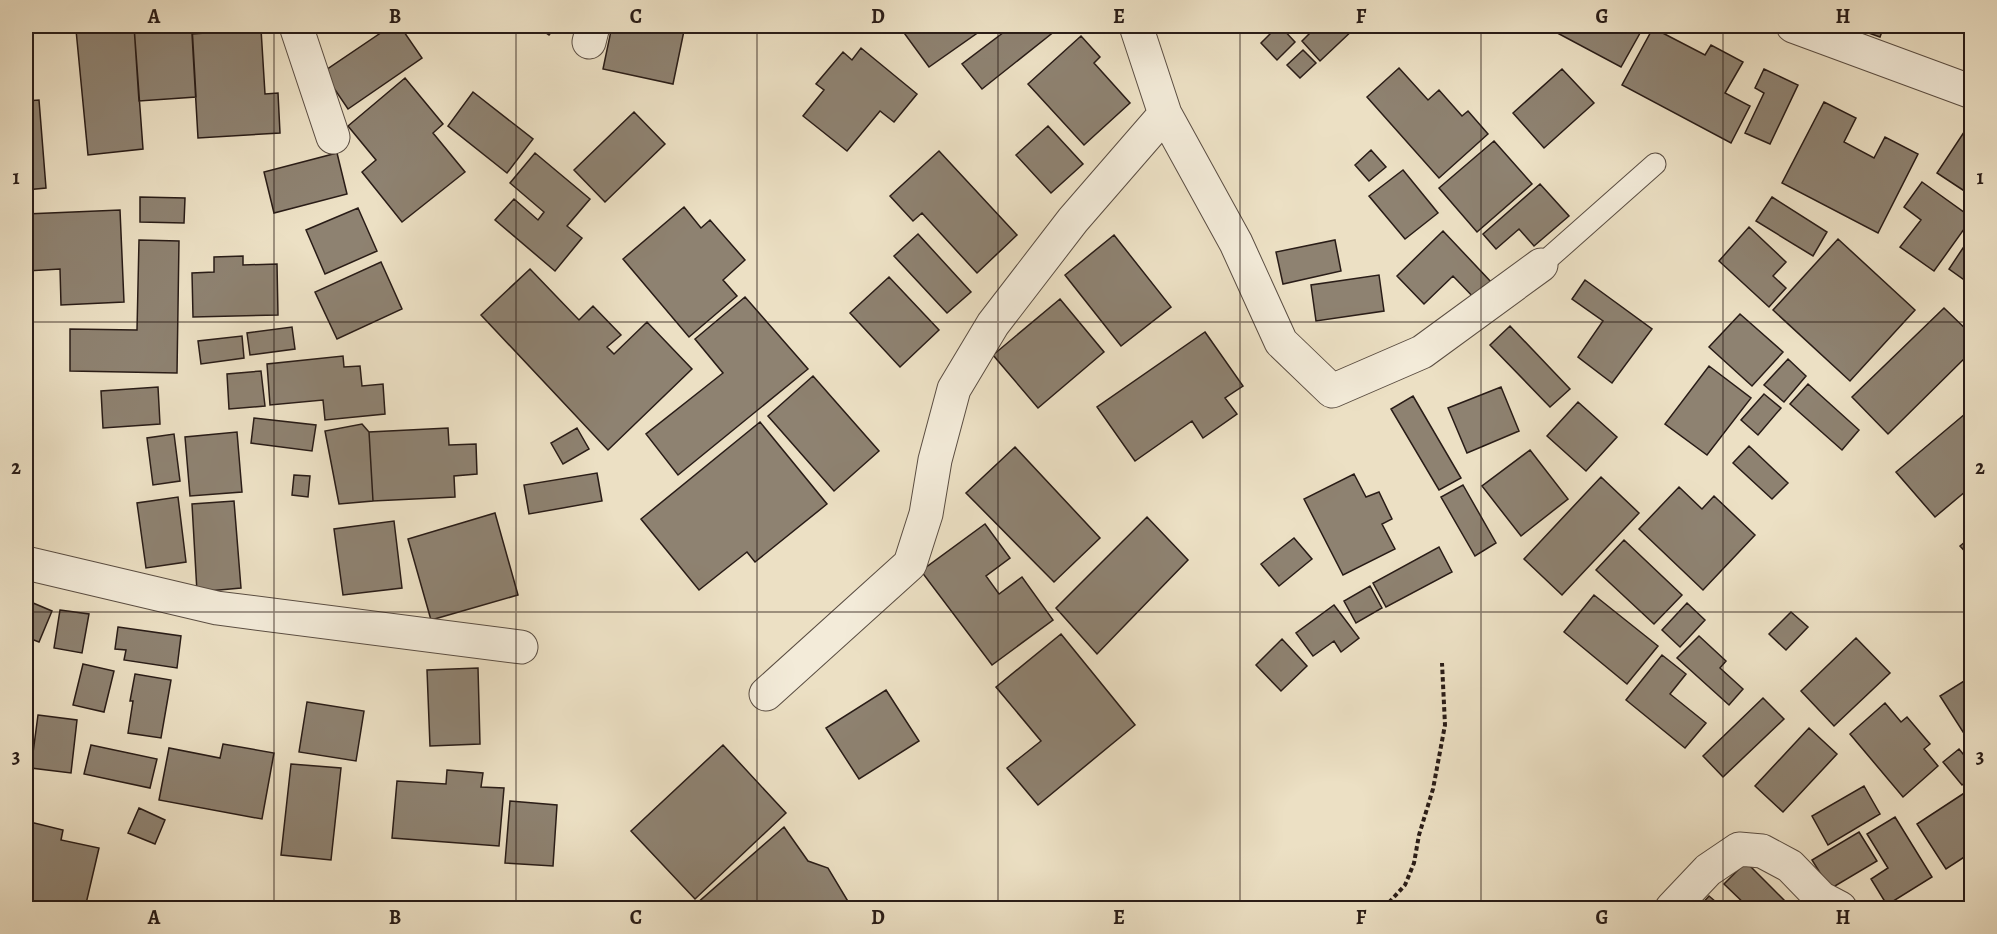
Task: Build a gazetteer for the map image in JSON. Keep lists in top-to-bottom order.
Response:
{
  "grid": {
    "columns": [
      "A",
      "B",
      "C",
      "D",
      "E",
      "F",
      "G",
      "H"
    ],
    "rows": ["1", "2", "3"]
  }
}
